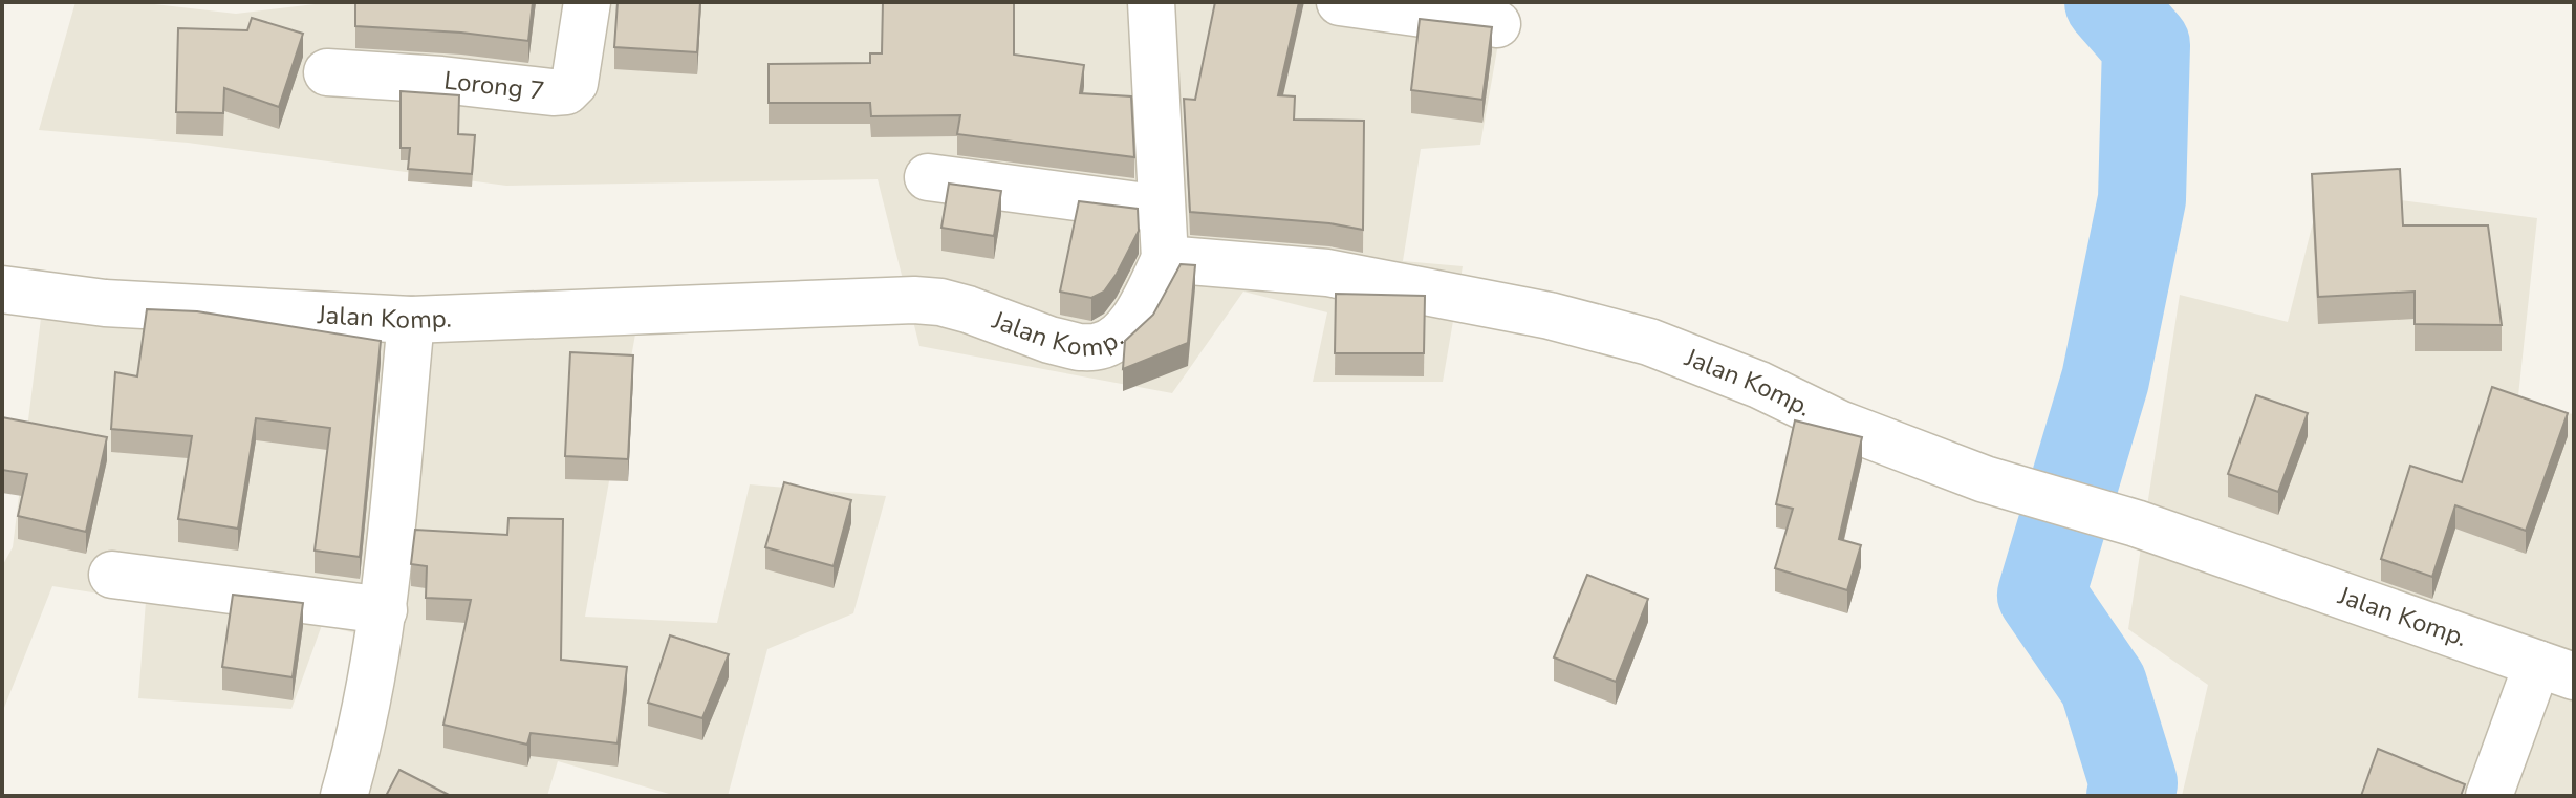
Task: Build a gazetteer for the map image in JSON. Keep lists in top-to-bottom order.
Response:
{
  "streets": {
    "street": ["Lorong 7", "Jalan Komp."]
  }
}
